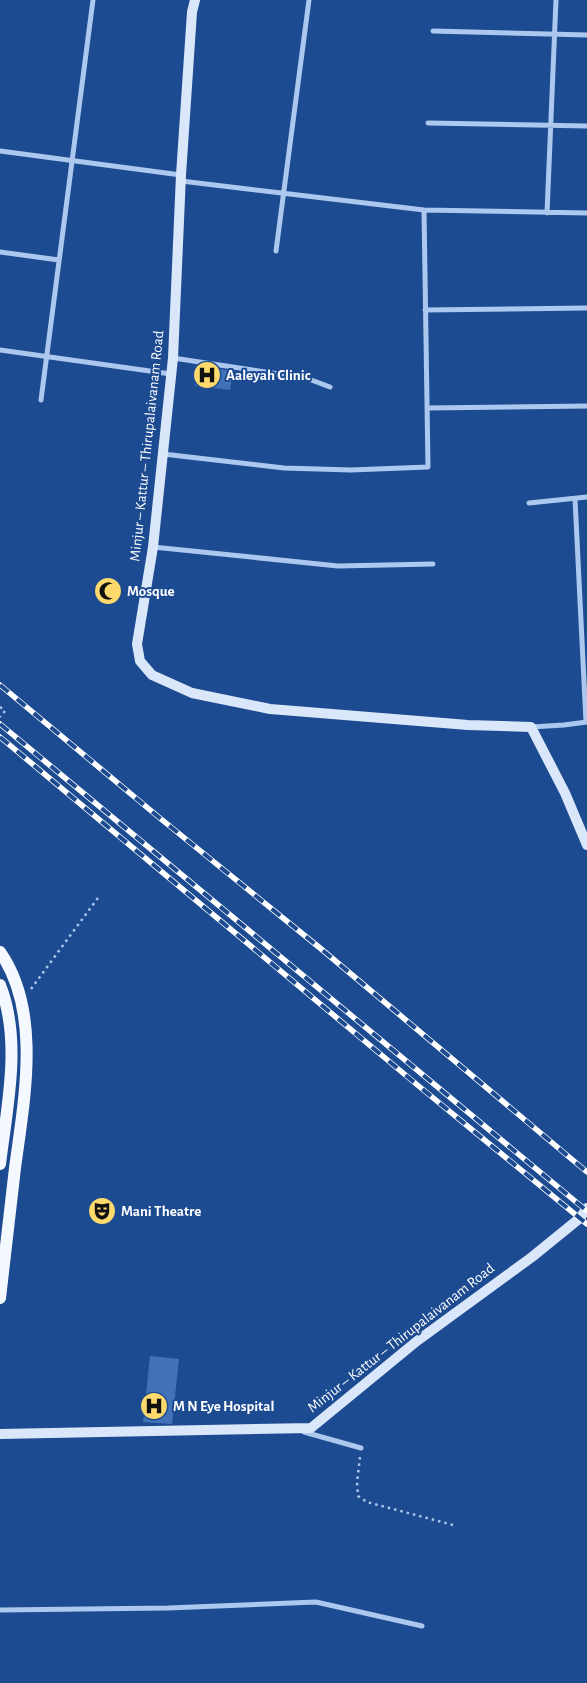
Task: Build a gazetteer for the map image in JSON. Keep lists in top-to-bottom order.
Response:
{
  "streets": {
    "main road": ["Minjur – Kattur – Thirupalaivanam Road"]
  },
  "places": {
    "hospital": ["Aaleyah Clinic", "M N Eye Hospital"],
    "mosque": ["Mosque"],
    "theatre": ["Mani Theatre"]
  }
}
